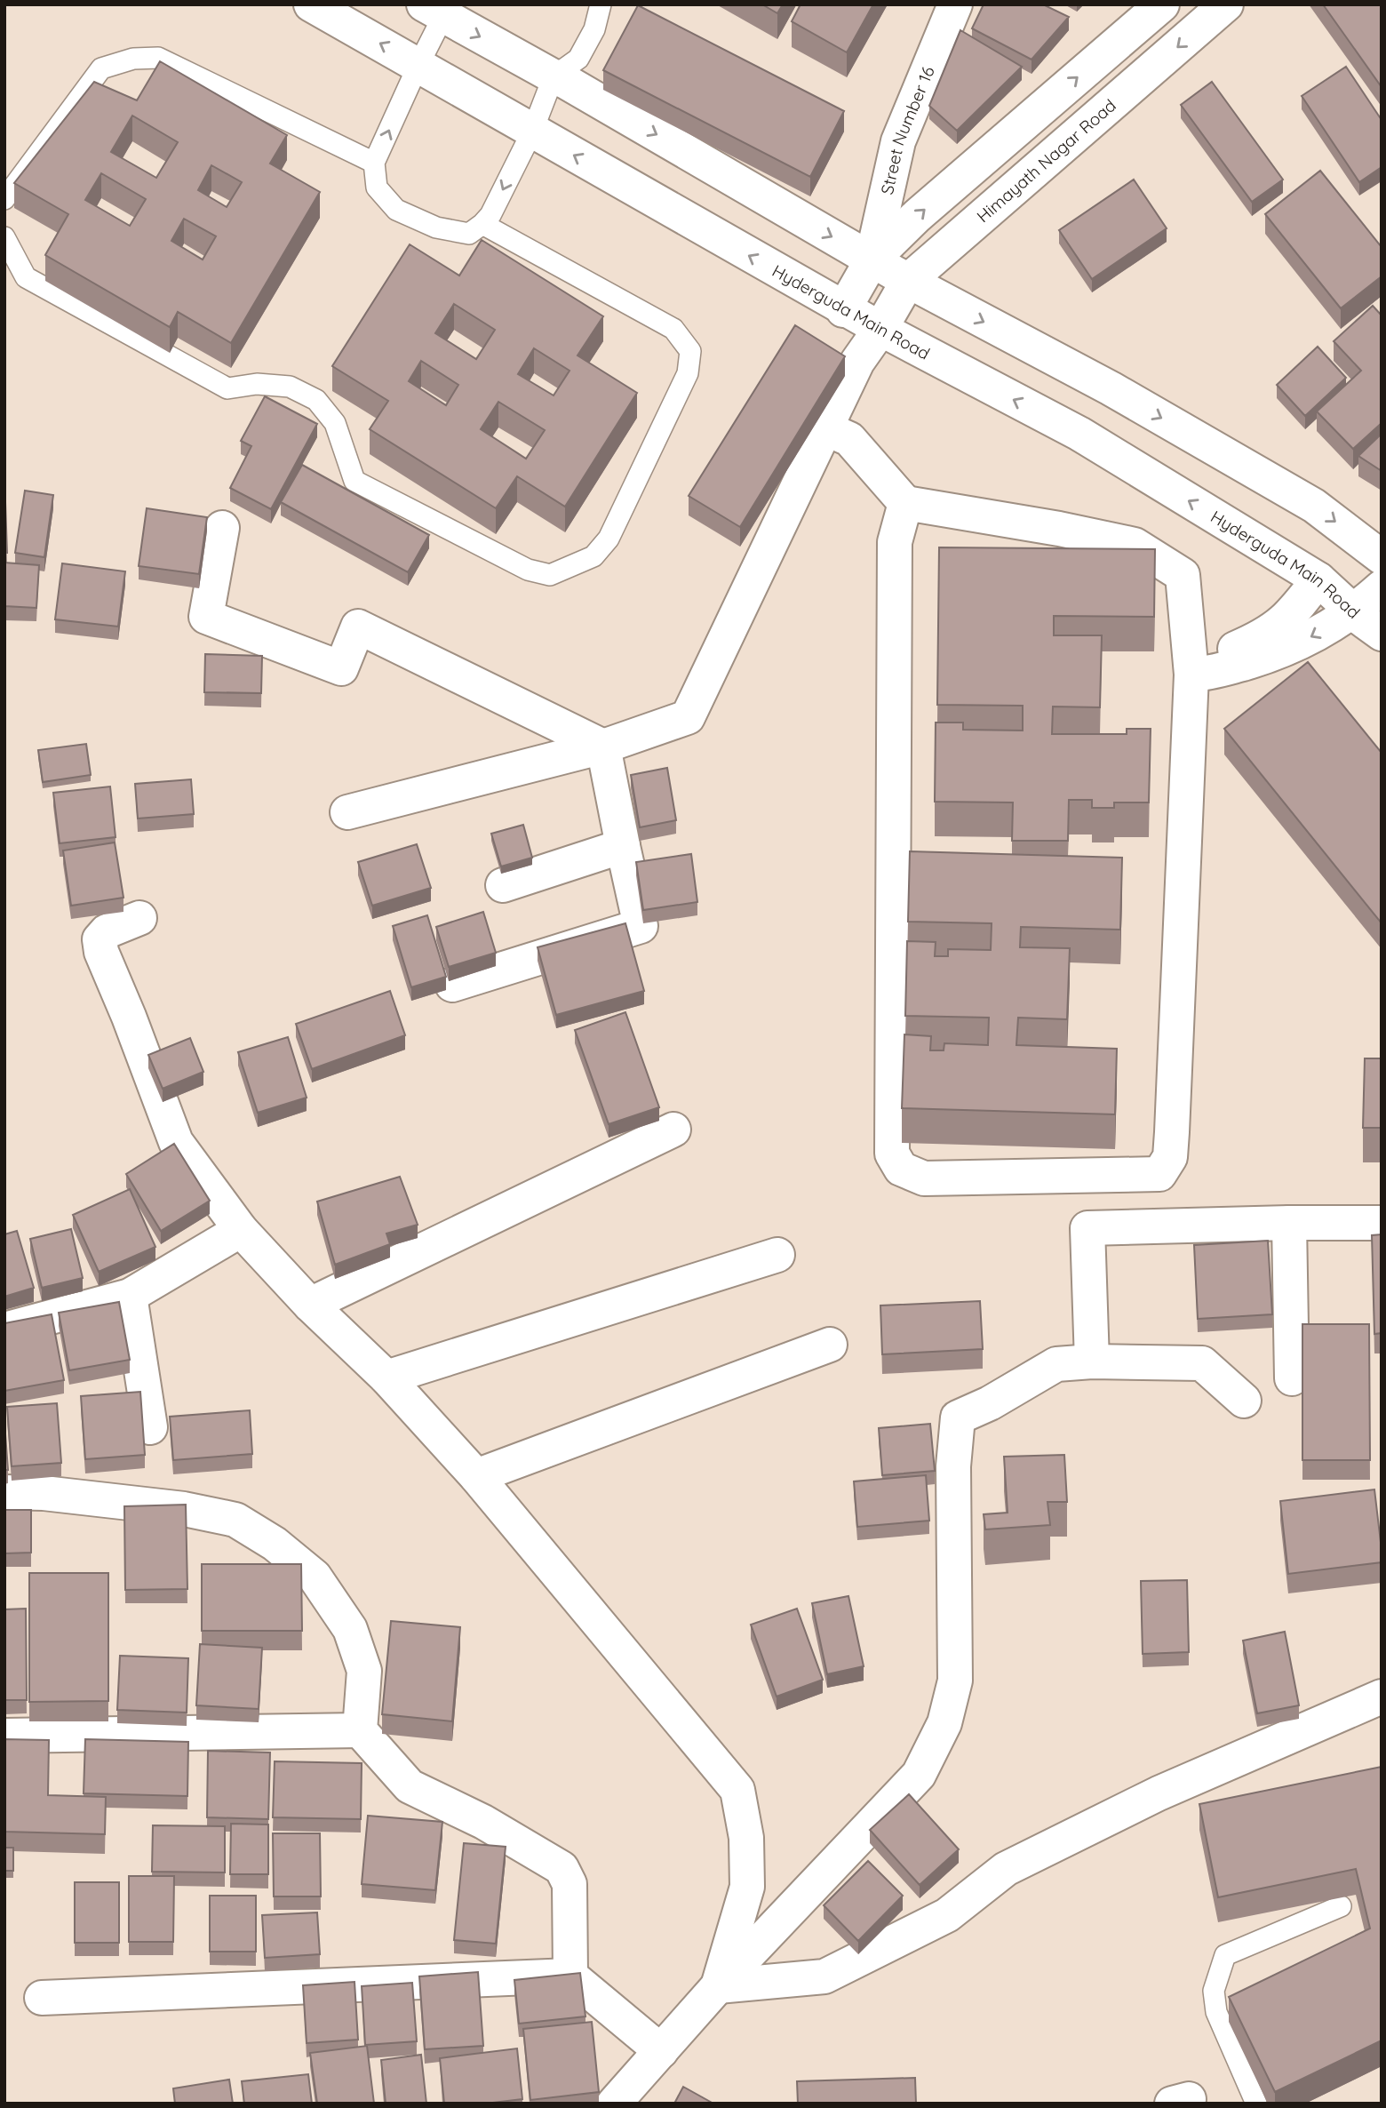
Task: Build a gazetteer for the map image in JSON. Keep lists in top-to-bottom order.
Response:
{
  "streets": {
    "street": ["Street Number 16", "Himayath Nagar Road", "Hyderguda Main Road"]
  },
  "crossings": [
    ["Himayath Nagar Road", "Hyderguda Main Road"]
  ]
}
